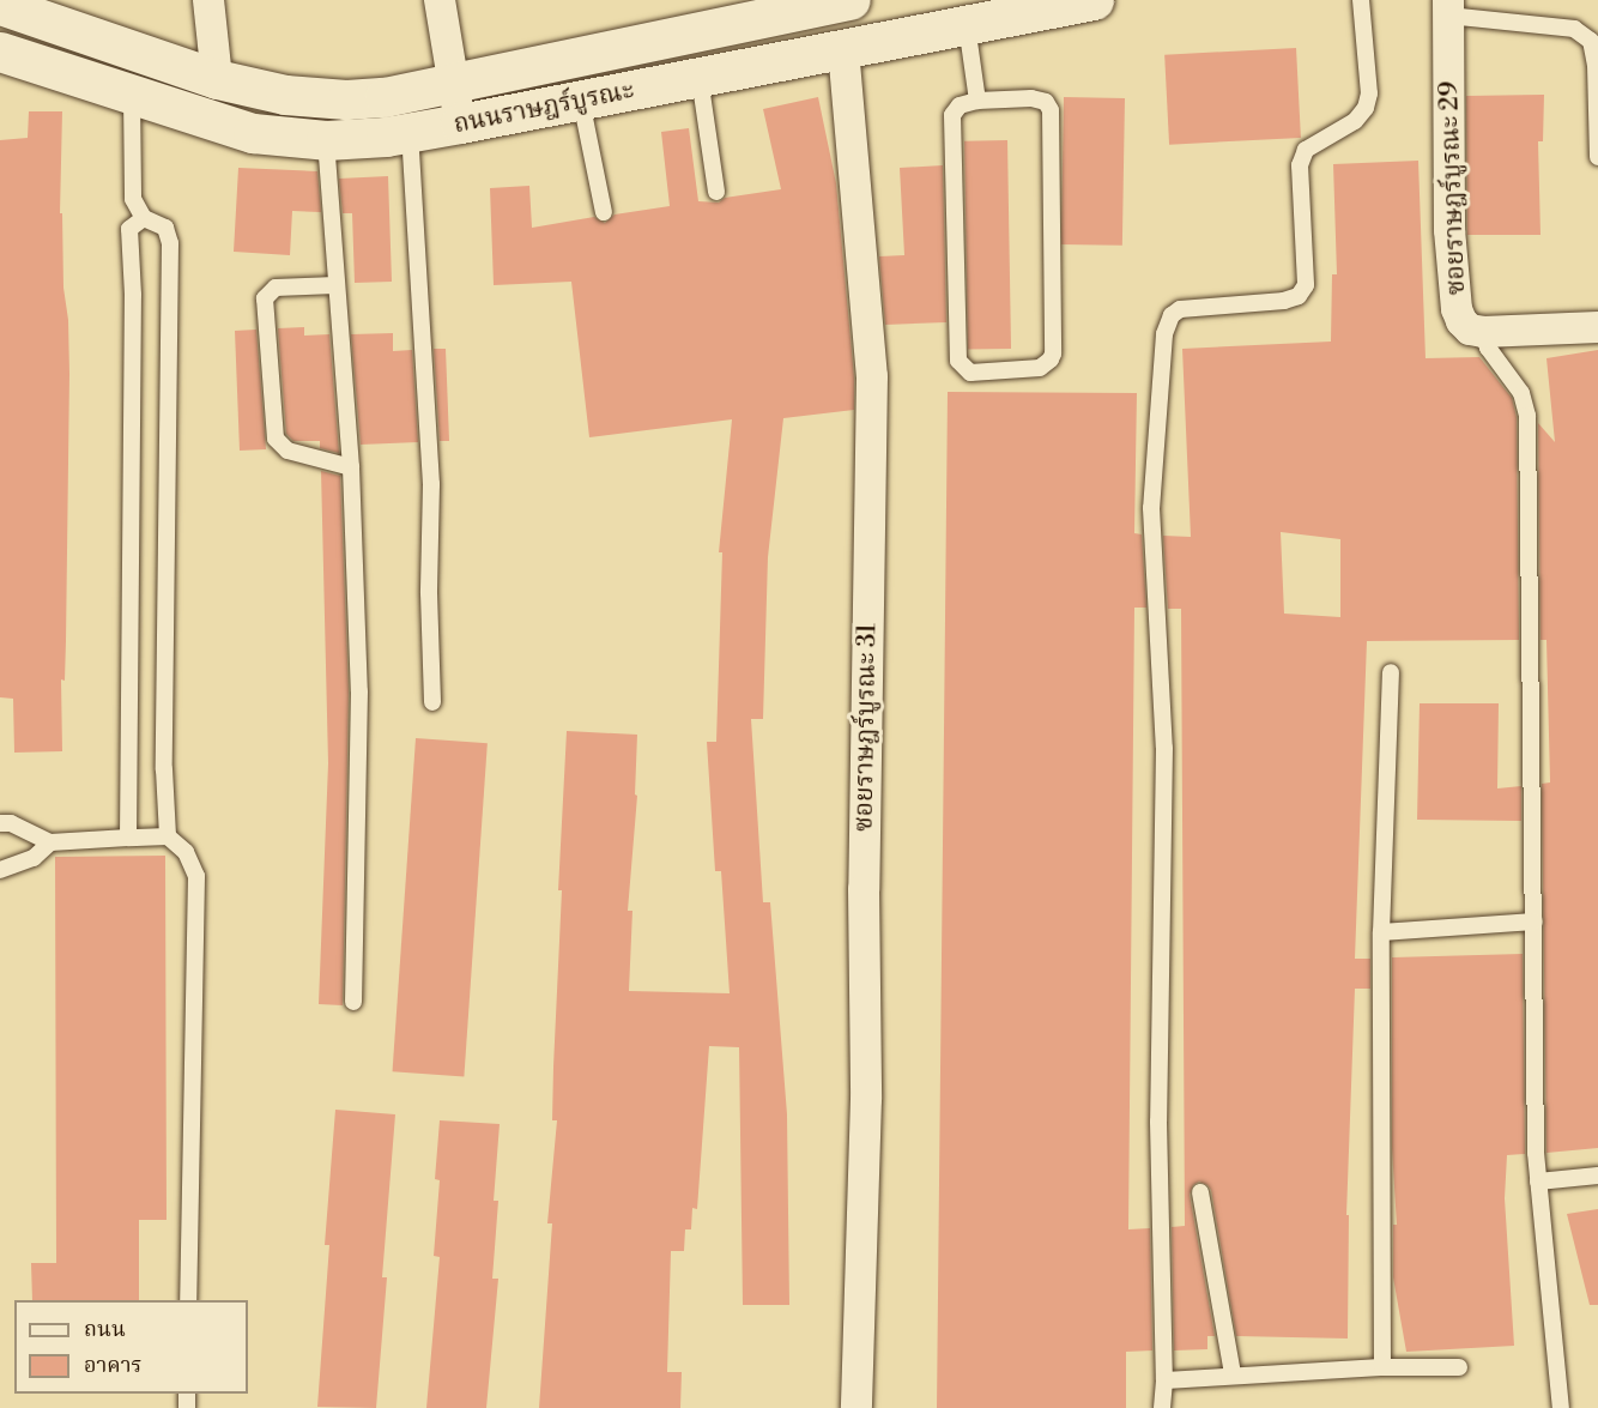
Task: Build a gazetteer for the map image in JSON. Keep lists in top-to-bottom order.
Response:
{
  "streets": {
    "main road": ["ถนนราษฎร์บูรณะ"],
    "street": ["ซอยราษฎร์บูรณะ 29", "ซอยราษฎร์บูรณะ 31"]
  },
  "crossings": [
    ["ถนนราษฎร์บูรณะ", "ซอยราษฎร์บูรณะ 31"]
  ],
  "legend": ["ถนน", "อาคาร"]
}
